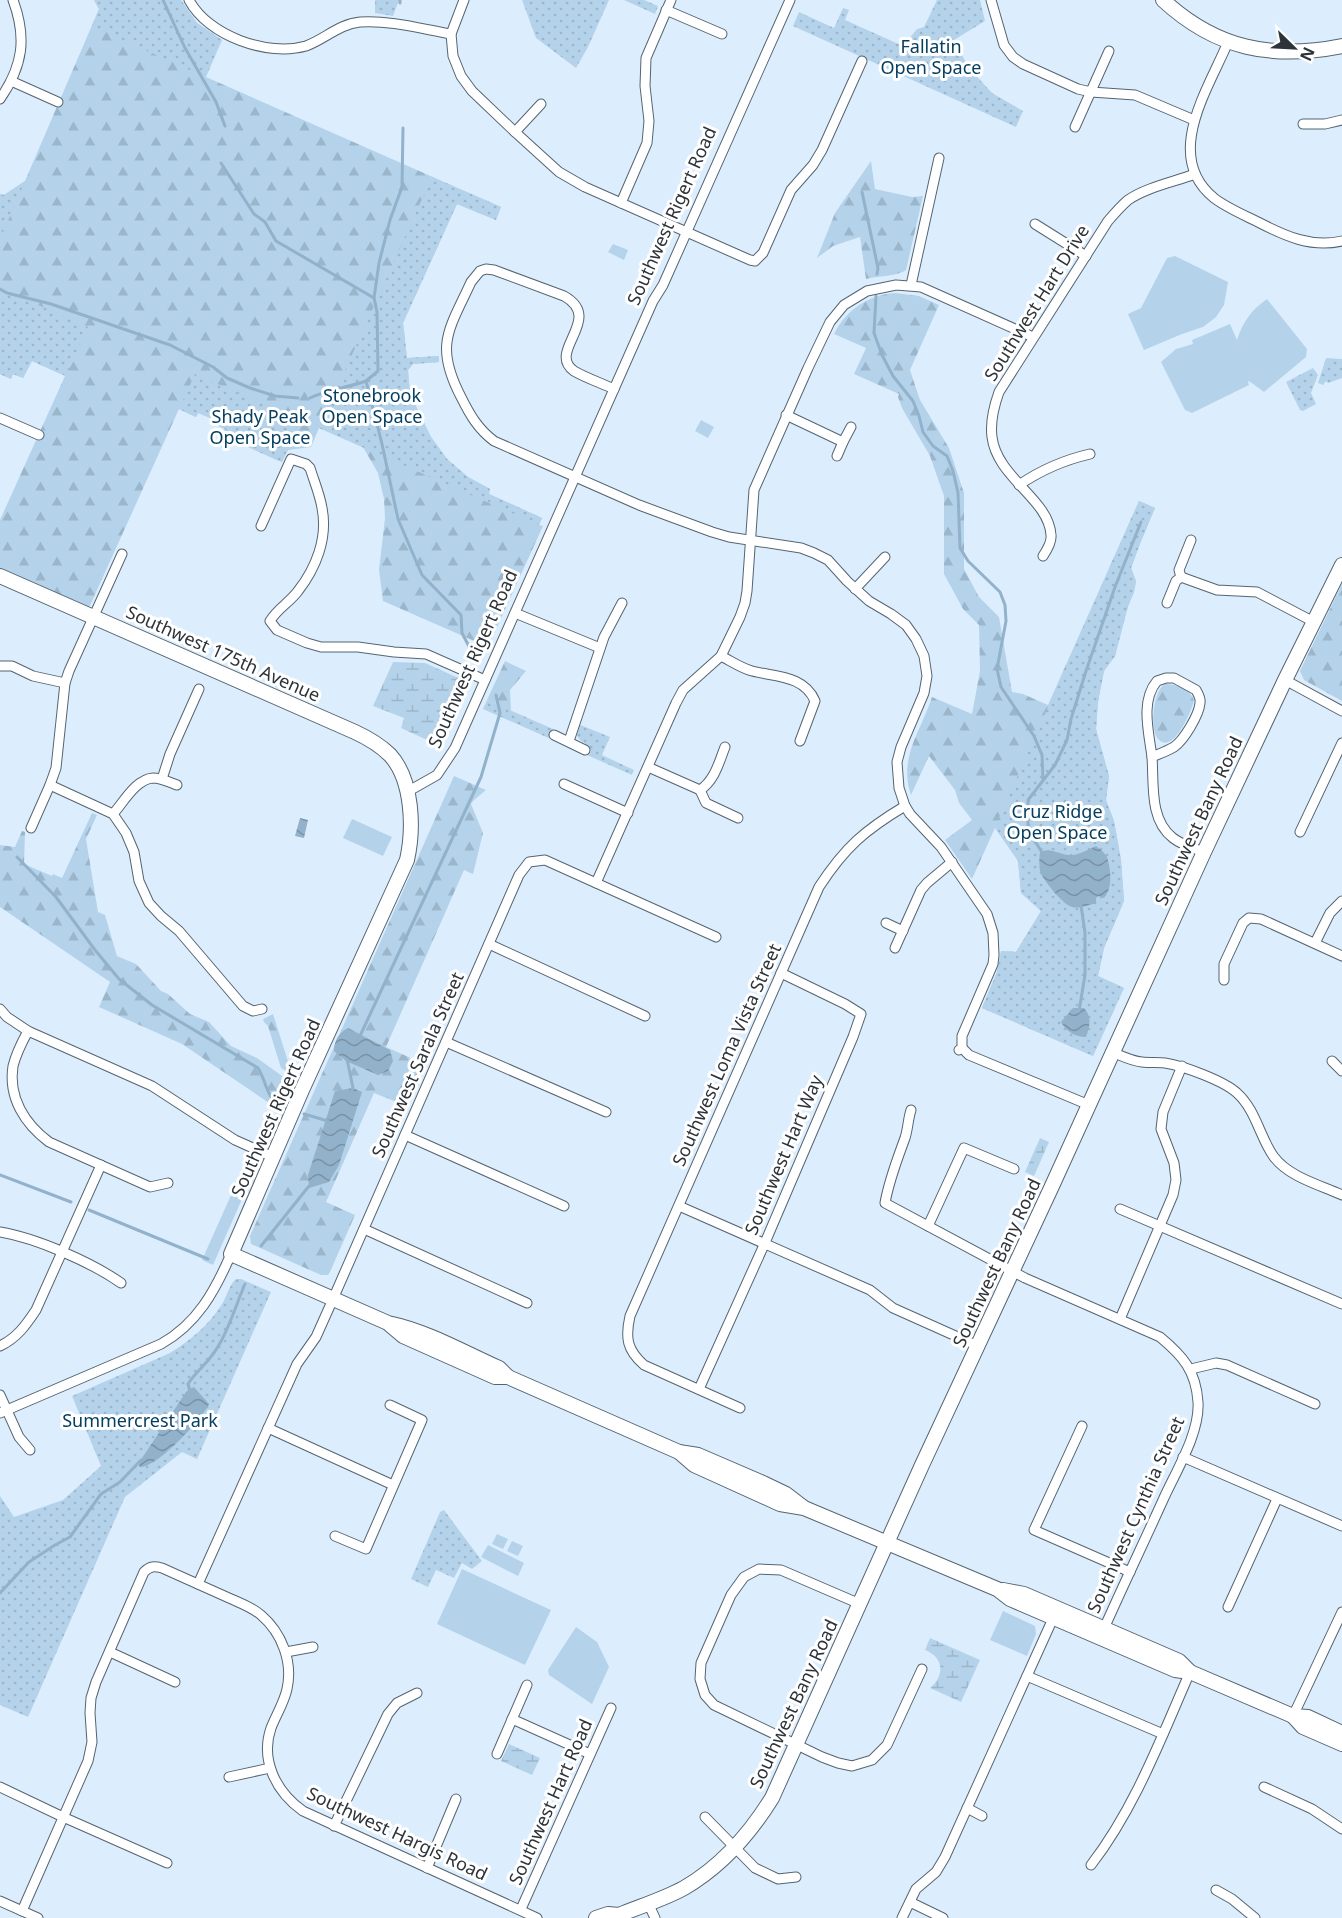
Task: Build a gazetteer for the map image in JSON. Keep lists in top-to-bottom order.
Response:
{
  "streets": {
    "main road": ["Southwest Rigert Road", "Southwest 175th Avenue", "Southwest Bany Road"],
    "street": [
      "Southwest Hart Drive",
      "Southwest Loma Vista Street",
      "Southwest Sarala Street",
      "Southwest Hart Way",
      "Southwest Cynthia Street",
      "Southwest Hart Road",
      "Southwest Hargis Road"
    ]
  },
  "crossings": [
    ["Southwest Rigert Road", "Southwest 175th Avenue"],
    ["Southwest Loma Vista Street", "Southwest Hart Way"],
    ["Southwest Sarala Street", "Southwest Hargis Road"],
    ["Southwest Hart Road", "Southwest Hargis Road"]
  ],
  "parks": [
    "Fallatin Open Space",
    "Stonebrook Open Space",
    "Shady Peak Open Space",
    "Cruz Ridge Open Space",
    "Summercrest Park"
  ],
  "north": "bottom right"
}
